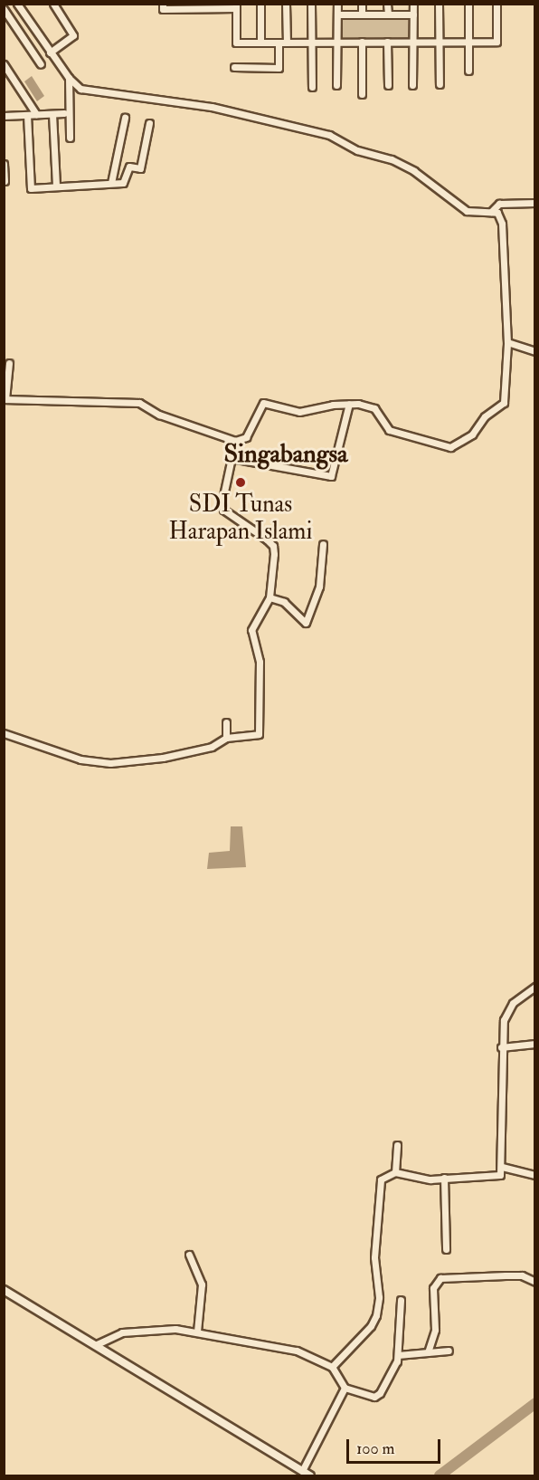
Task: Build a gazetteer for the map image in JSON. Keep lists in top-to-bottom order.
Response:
{
  "districts": ["Singabangsa"],
  "places": ["SDI Tunas Harapan Islami"],
  "scale_bar": "100 m"
}
